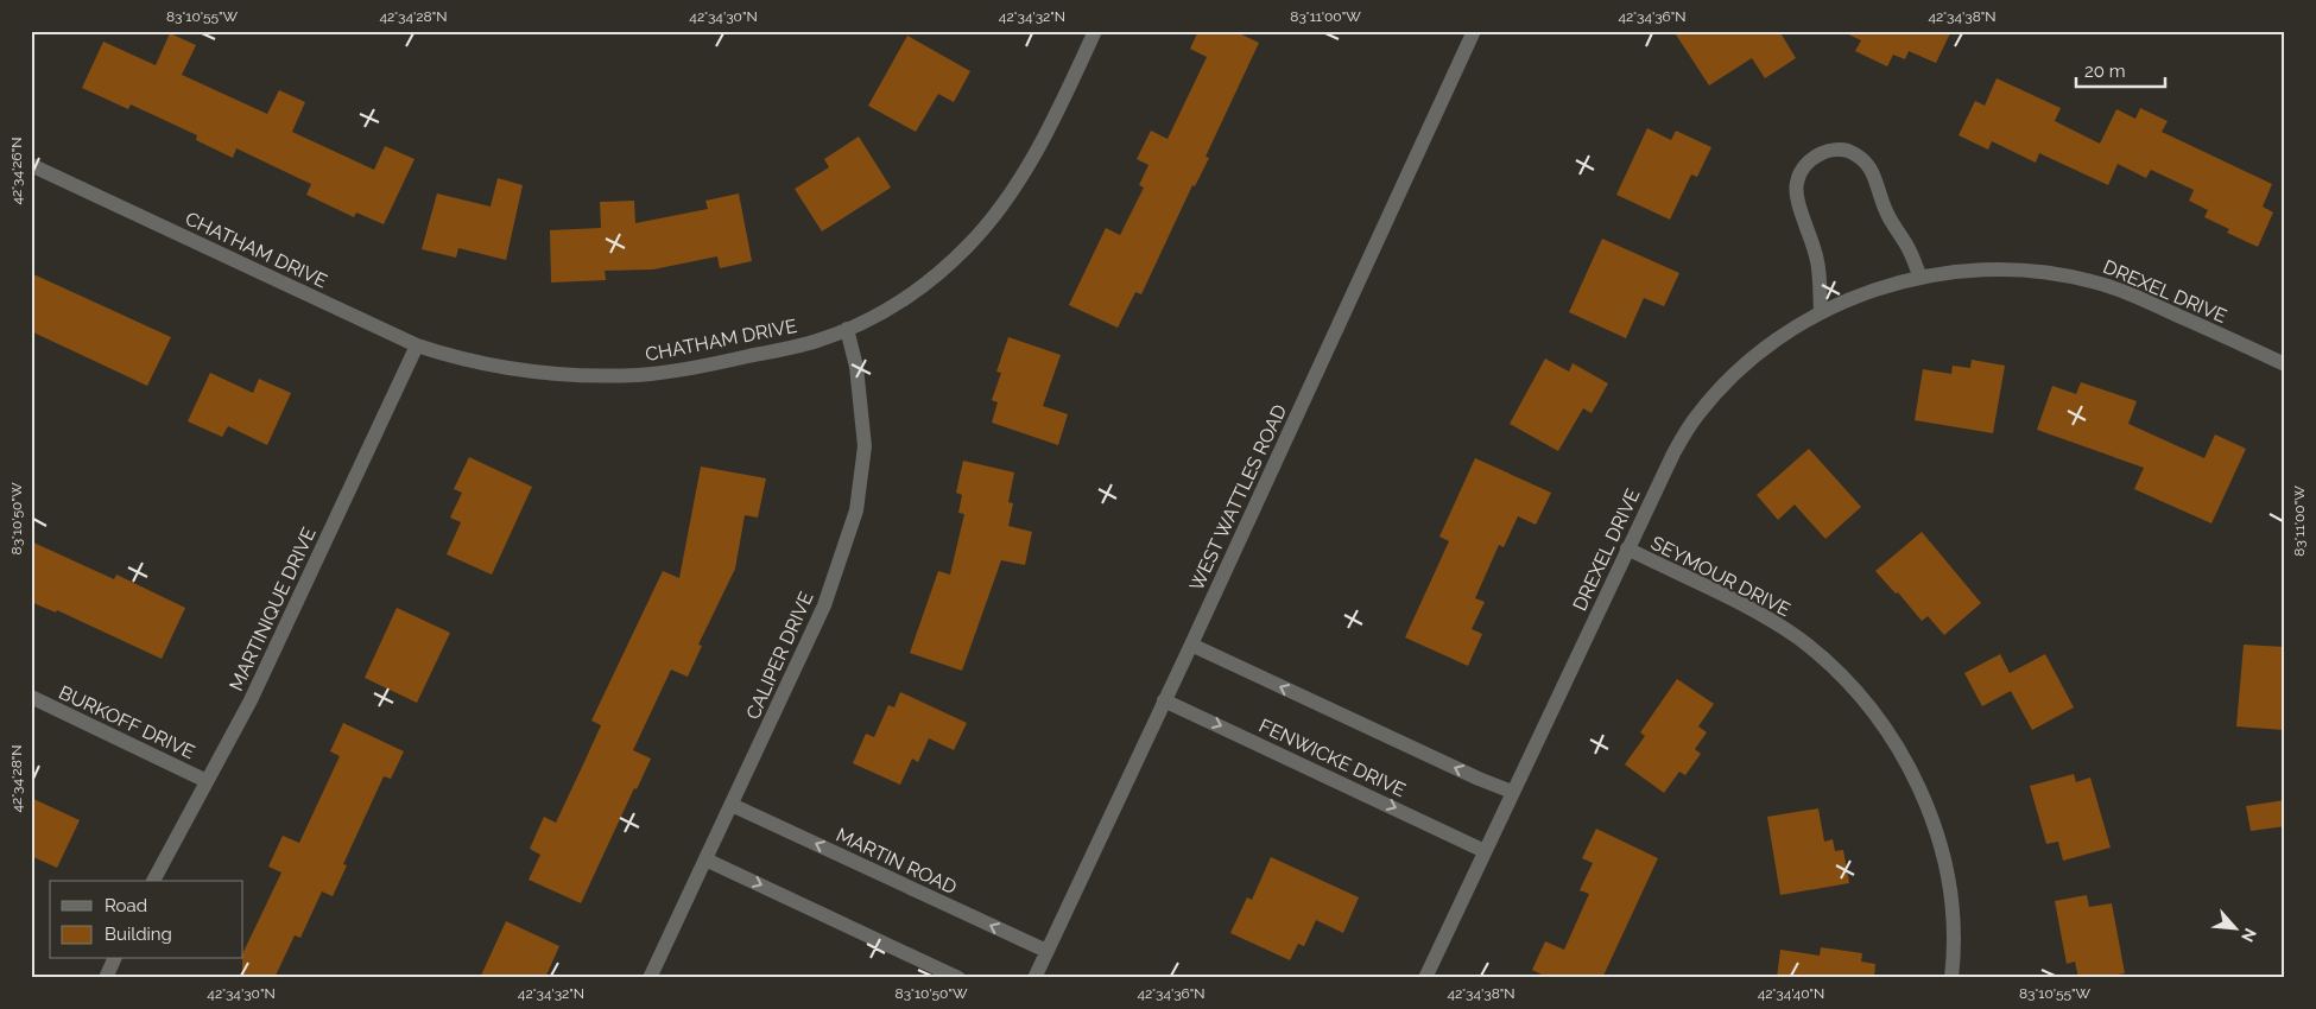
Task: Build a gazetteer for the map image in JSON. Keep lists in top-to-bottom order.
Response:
{
  "streets": {
    "street": [
      "CHATHAM DRIVE",
      "DREXEL DRIVE",
      "WEST WATTLES ROAD",
      "SEYMOUR DRIVE",
      "MARTINIQUE DRIVE",
      "CALIPER DRIVE",
      "BURKOFF DRIVE",
      "FENWICKE DRIVE",
      "MARTIN ROAD"
    ]
  },
  "crossings": [
    ["CHATHAM DRIVE", "MARTINIQUE DRIVE"],
    ["CHATHAM DRIVE", "CALIPER DRIVE"],
    ["DREXEL DRIVE", "SEYMOUR DRIVE"],
    ["DREXEL DRIVE", "FENWICKE DRIVE"],
    ["WEST WATTLES ROAD", "FENWICKE DRIVE"],
    ["WEST WATTLES ROAD", "MARTIN ROAD"],
    ["MARTINIQUE DRIVE", "BURKOFF DRIVE"],
    ["CALIPER DRIVE", "MARTIN ROAD"]
  ],
  "legend": ["Road", "Building"],
  "scale_bar": "20 m",
  "north": "bottom right",
  "coordinates": [
    "83°10'55\"W",
    "42°34'28\"N",
    "42°34'30\"N",
    "42°34'32\"N",
    "83°11'00\"W",
    "42°34'36\"N",
    "42°34'38\"N",
    "42°34'26\"N",
    "83°10'50\"W",
    "42°34'40\"N"
  ]
}
